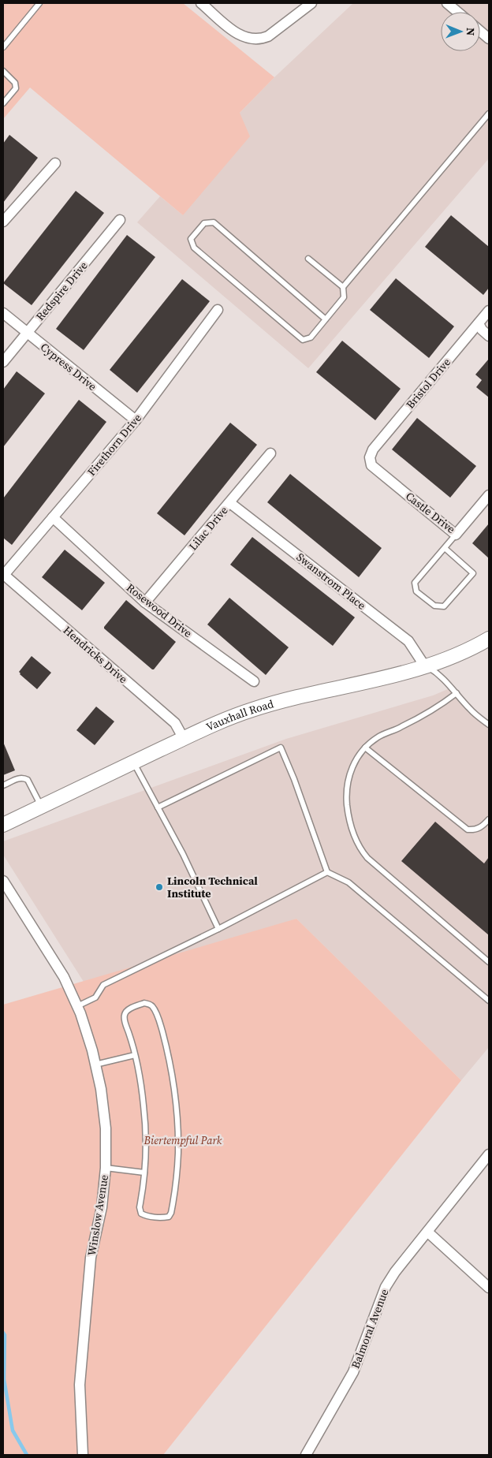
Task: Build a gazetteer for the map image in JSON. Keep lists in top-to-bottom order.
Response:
{
  "streets": {
    "street": [
      "Redspire Drive",
      "Cypress Drive",
      "Bristol Drive",
      "Firethorn Drive",
      "Castle Drive",
      "Lilac Drive",
      "Swanstrom Place",
      "Rosewood Drive",
      "Hendricks Drive",
      "Vauxhall Road",
      "Winslow Avenue",
      "Balmoral Avenue"
    ]
  },
  "crossings": [
    ["Redspire Drive", "Cypress Drive"],
    ["Cypress Drive", "Firethorn Drive"],
    ["Bristol Drive", "Castle Drive"],
    ["Firethorn Drive", "Rosewood Drive"],
    ["Firethorn Drive", "Hendricks Drive"],
    ["Lilac Drive", "Swanstrom Place"],
    ["Lilac Drive", "Rosewood Drive"],
    ["Swanstrom Place", "Vauxhall Road"],
    ["Hendricks Drive", "Vauxhall Road"]
  ],
  "parks": ["Biertempful Park"],
  "places": ["Lincoln Technical Institute"],
  "north": "right"
}
